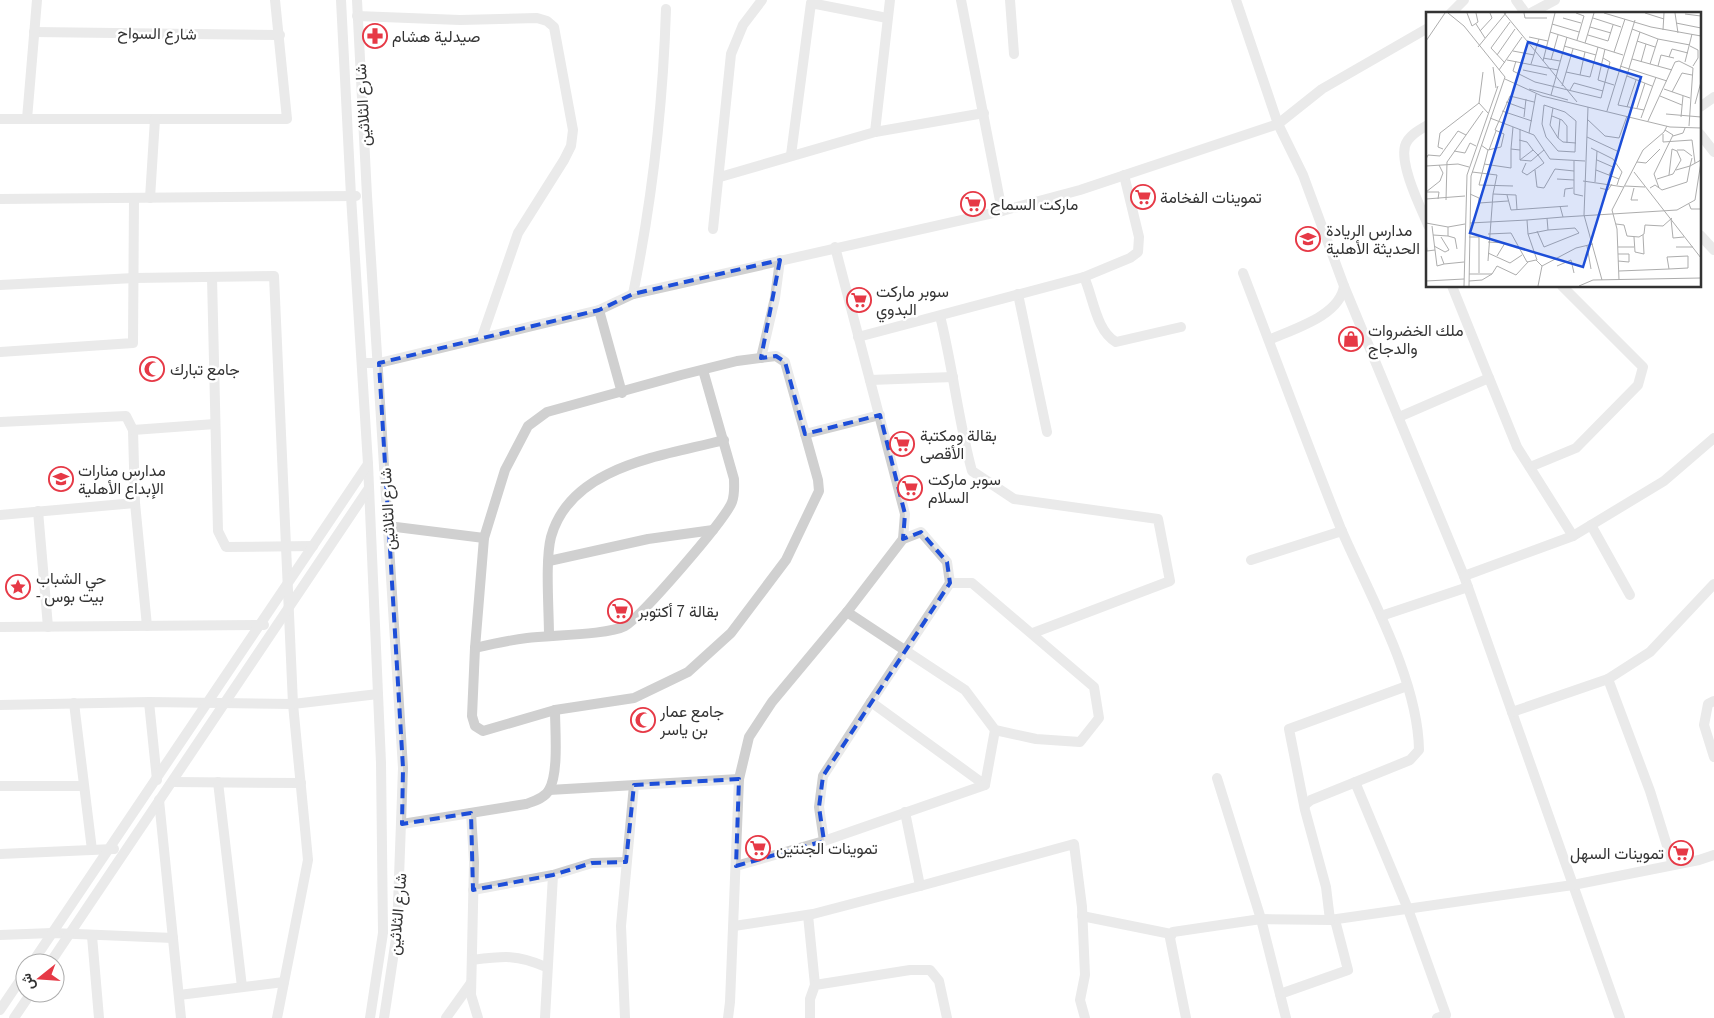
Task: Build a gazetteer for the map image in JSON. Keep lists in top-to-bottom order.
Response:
{
  "streets": {
    "street": ["شارع السواح", "شارع الثلاثين"]
  },
  "places": {
    "pharmacy": ["صيدلية هشام"],
    "supermarket": [
      "تموينات الفخامة",
      "ماركت السماح",
      "سوبر ماركت البدوي",
      "بقالة ومكتبة الأقصى",
      "سوبر ماركت السلام",
      "بقالة 7 أكتوبر",
      "تموينات الجنتين",
      "تموينات السهل"
    ],
    "school or university": ["مدارس الريادة الحديثة الأهلية", "مدارس منارات الإبداع الأهلية"],
    "shop": ["ملك الخضروات والدجاج"],
    "mosque": ["جامع تبارك", "جامع عمار بن ياسر"],
    "place": ["حي الشباب - بيت بوس"]
  },
  "north": "left"
}
